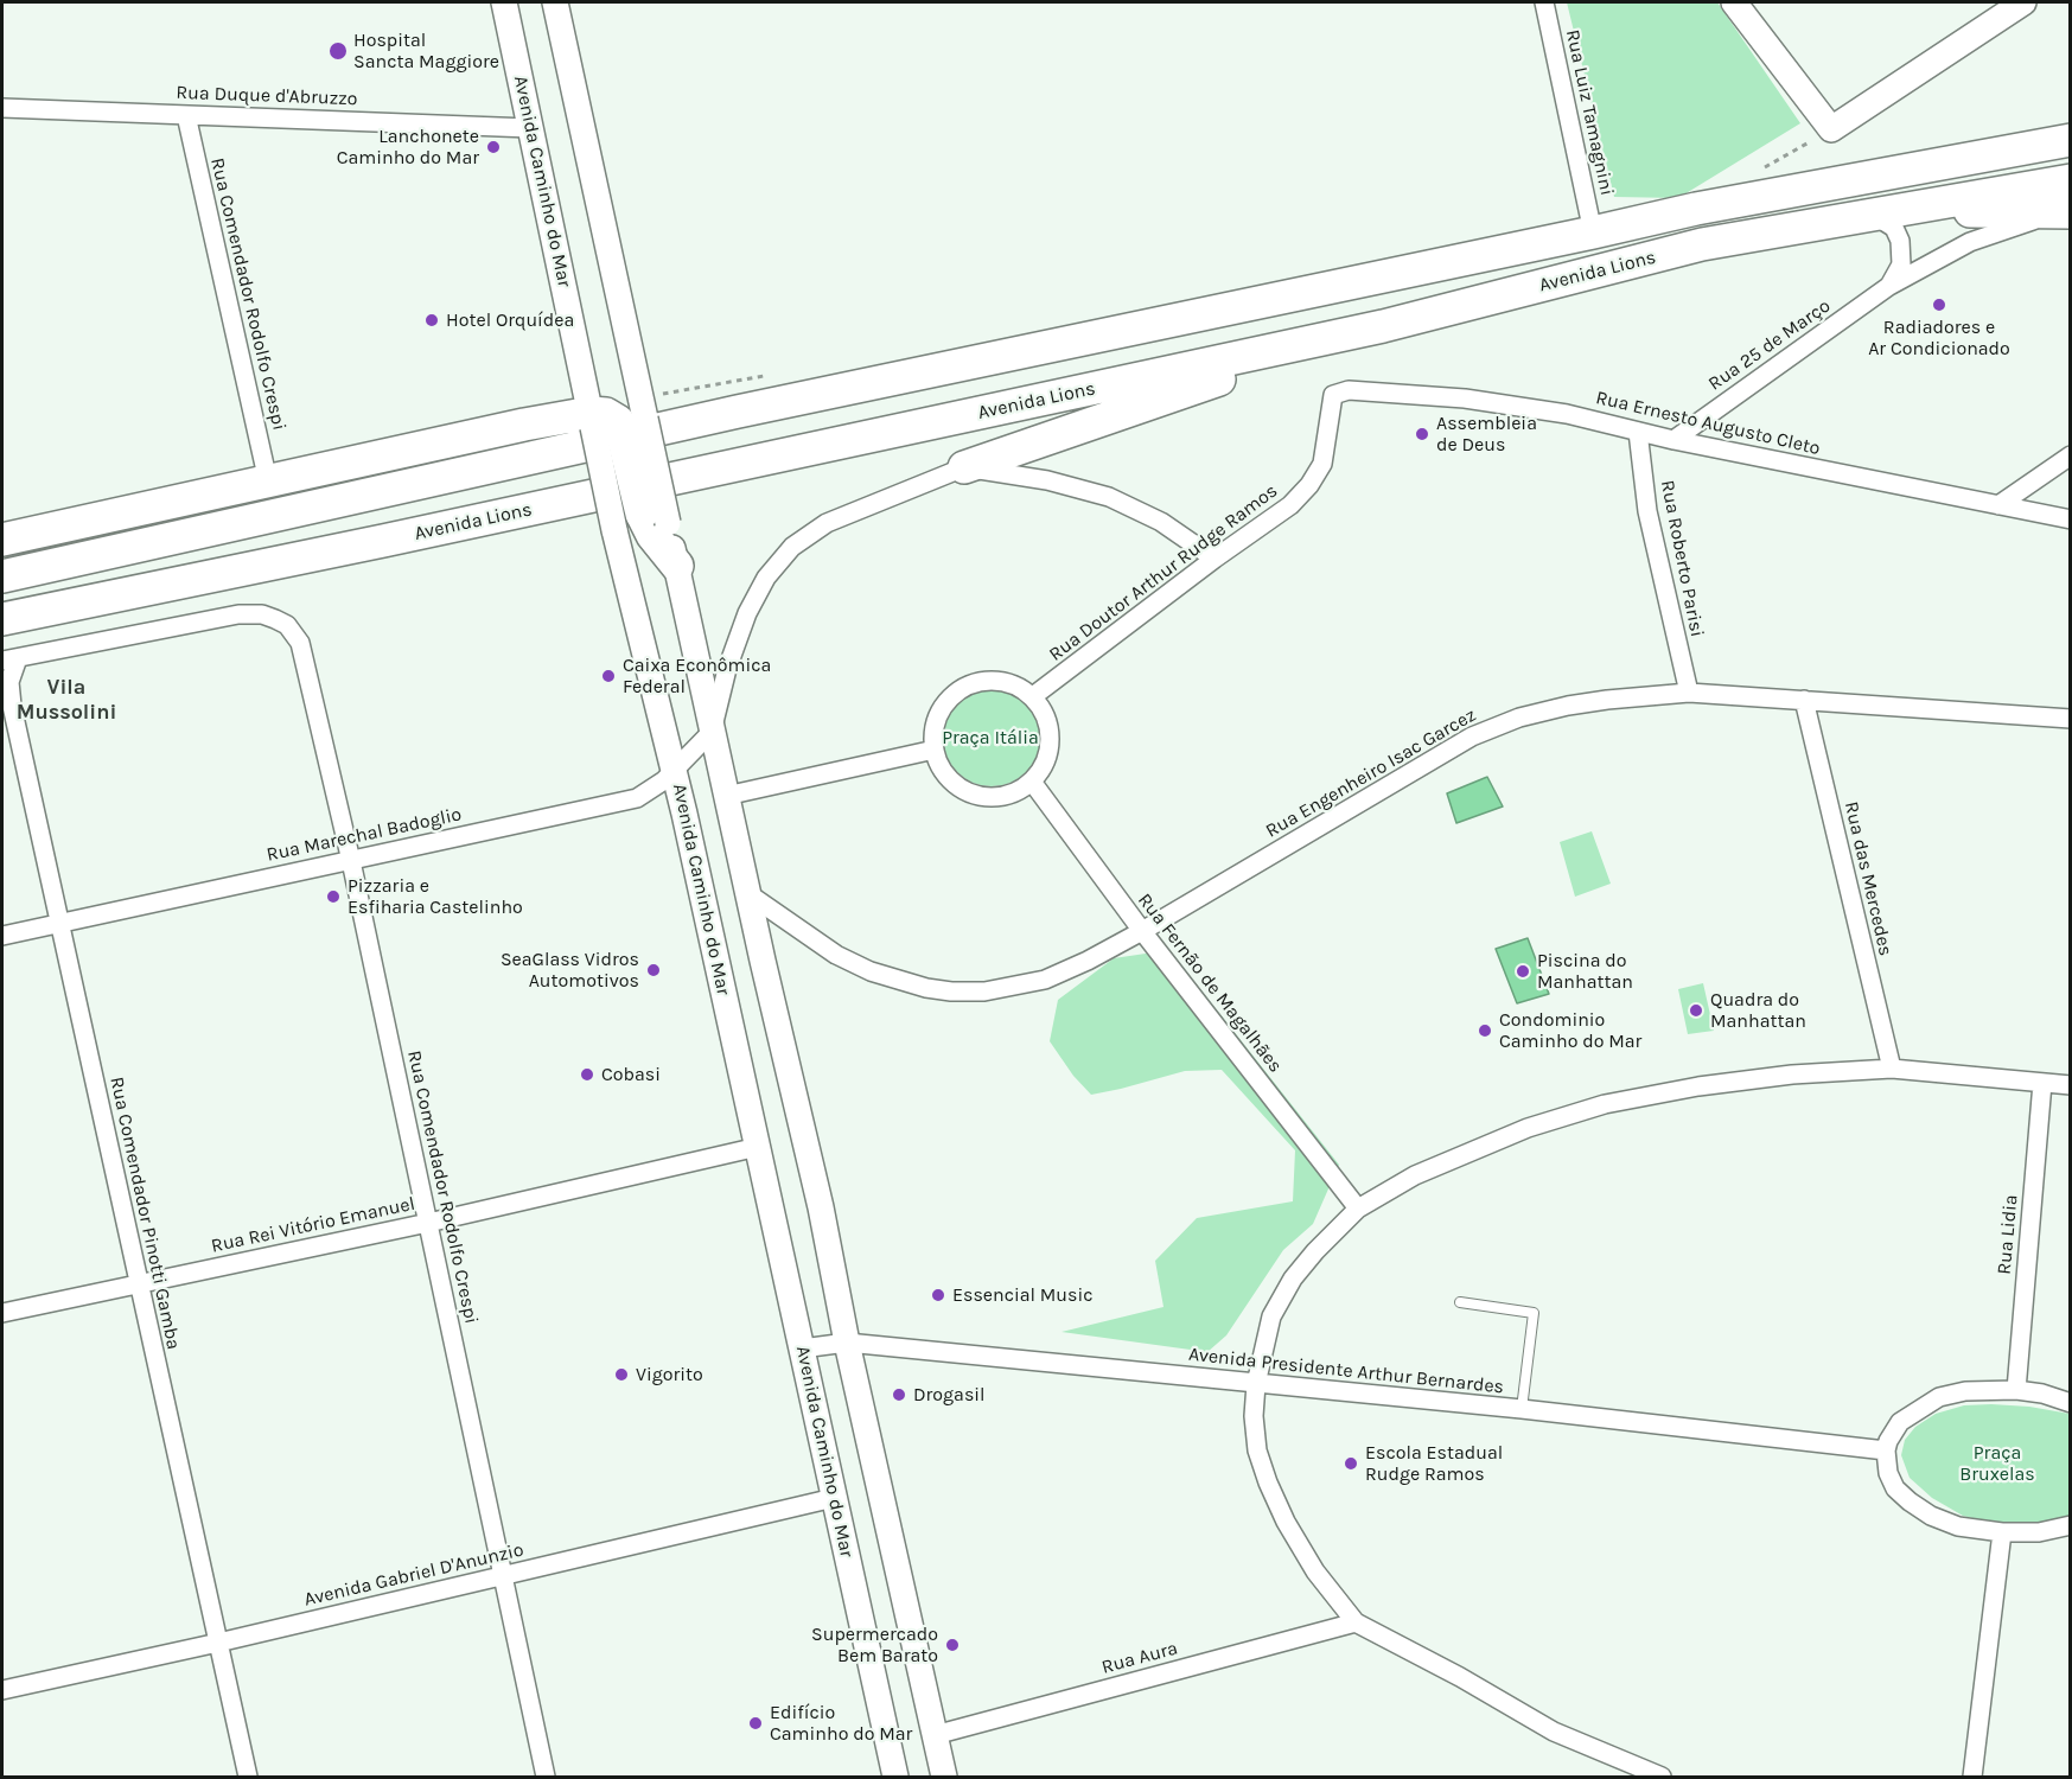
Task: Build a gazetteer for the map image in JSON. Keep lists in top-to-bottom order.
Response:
{
  "streets": {
    "highway": ["Avenida Lions"],
    "main road": ["Avenida Caminho do Mar"],
    "street": [
      "Rua Duque d'Abruzzo",
      "Rua Luiz Tamagnini",
      "Rua Comendador Rodolfo Crespi",
      "Rua 25 de Março",
      "Rua Ernesto Augusto Cleto",
      "Rua Roberto Parisi",
      "Rua Doutor Arthur Rudge Ramos",
      "Rua Engenheiro Isac Garcez",
      "Rua Marechal Badoglio",
      "Rua das Mercedes",
      "Rua Fernão de Magalhães",
      "Rua Comendador Pinotti Gamba",
      "Rua Rei Vitório Emanuel",
      "Rua Lidia",
      "Avenida Presidente Arthur Bernardes",
      "Avenida Gabriel D'Anunzio",
      "Rua Aura"
    ]
  },
  "crossings": [
    ["Rua Duque d'Abruzzo", "Avenida Caminho do Mar"],
    ["Rua Duque d'Abruzzo", "Rua Comendador Rodolfo Crespi"],
    ["Rua Luiz Tamagnini", "Avenida Lions"],
    ["Avenida Caminho do Mar", "Rua Marechal Badoglio"],
    ["Avenida Caminho do Mar", "Rua Rei Vitório Emanuel"],
    ["Avenida Caminho do Mar", "Avenida Presidente Arthur Bernardes"],
    ["Avenida Caminho do Mar", "Avenida Gabriel D'Anunzio"],
    ["Rua Comendador Rodolfo Crespi", "Rua Marechal Badoglio"],
    ["Rua Comendador Rodolfo Crespi", "Rua Comendador Pinotti Gamba"],
    ["Rua Comendador Rodolfo Crespi", "Rua Rei Vitório Emanuel"],
    ["Rua Comendador Rodolfo Crespi", "Avenida Gabriel D'Anunzio"],
    ["Rua 25 de Março", "Rua Ernesto Augusto Cleto"],
    ["Rua Ernesto Augusto Cleto", "Rua Roberto Parisi"],
    ["Rua Ernesto Augusto Cleto", "Rua Doutor Arthur Rudge Ramos"],
    ["Rua Roberto Parisi", "Rua Engenheiro Isac Garcez"],
    ["Rua Doutor Arthur Rudge Ramos", "Rua Fernão de Magalhães"],
    ["Rua Engenheiro Isac Garcez", "Rua das Mercedes"],
    ["Rua Engenheiro Isac Garcez", "Rua Fernão de Magalhães"],
    ["Rua Marechal Badoglio", "Rua Comendador Pinotti Gamba"],
    ["Rua Comendador Pinotti Gamba", "Rua Rei Vitório Emanuel"],
    ["Rua Comendador Pinotti Gamba", "Avenida Gabriel D'Anunzio"]
  ],
  "districts": ["Vila Mussolini"],
  "parks": ["Praça Itália", "Praça Bruxelas"],
  "places": [
    "Hospital Sancta Maggiore",
    "Lanchonete Caminho do Mar",
    "Radiadores e Ar Condicionado",
    "Hotel Orquídea",
    "Assembleia de Deus",
    "Caixa Econômica Federal",
    "Pizzaria e Esfiharia Castelinho",
    "SeaGlass Vidros Automotivos",
    "Piscina do Manhattan",
    "Quadra do Manhattan",
    "Condominio Caminho do Mar",
    "Cobasi",
    "Essencial Music",
    "Vigorito",
    "Drogasil",
    "Escola Estadual Rudge Ramos",
    "Supermercado Bem Barato",
    "Edifício Caminho do Mar"
  ]
}
